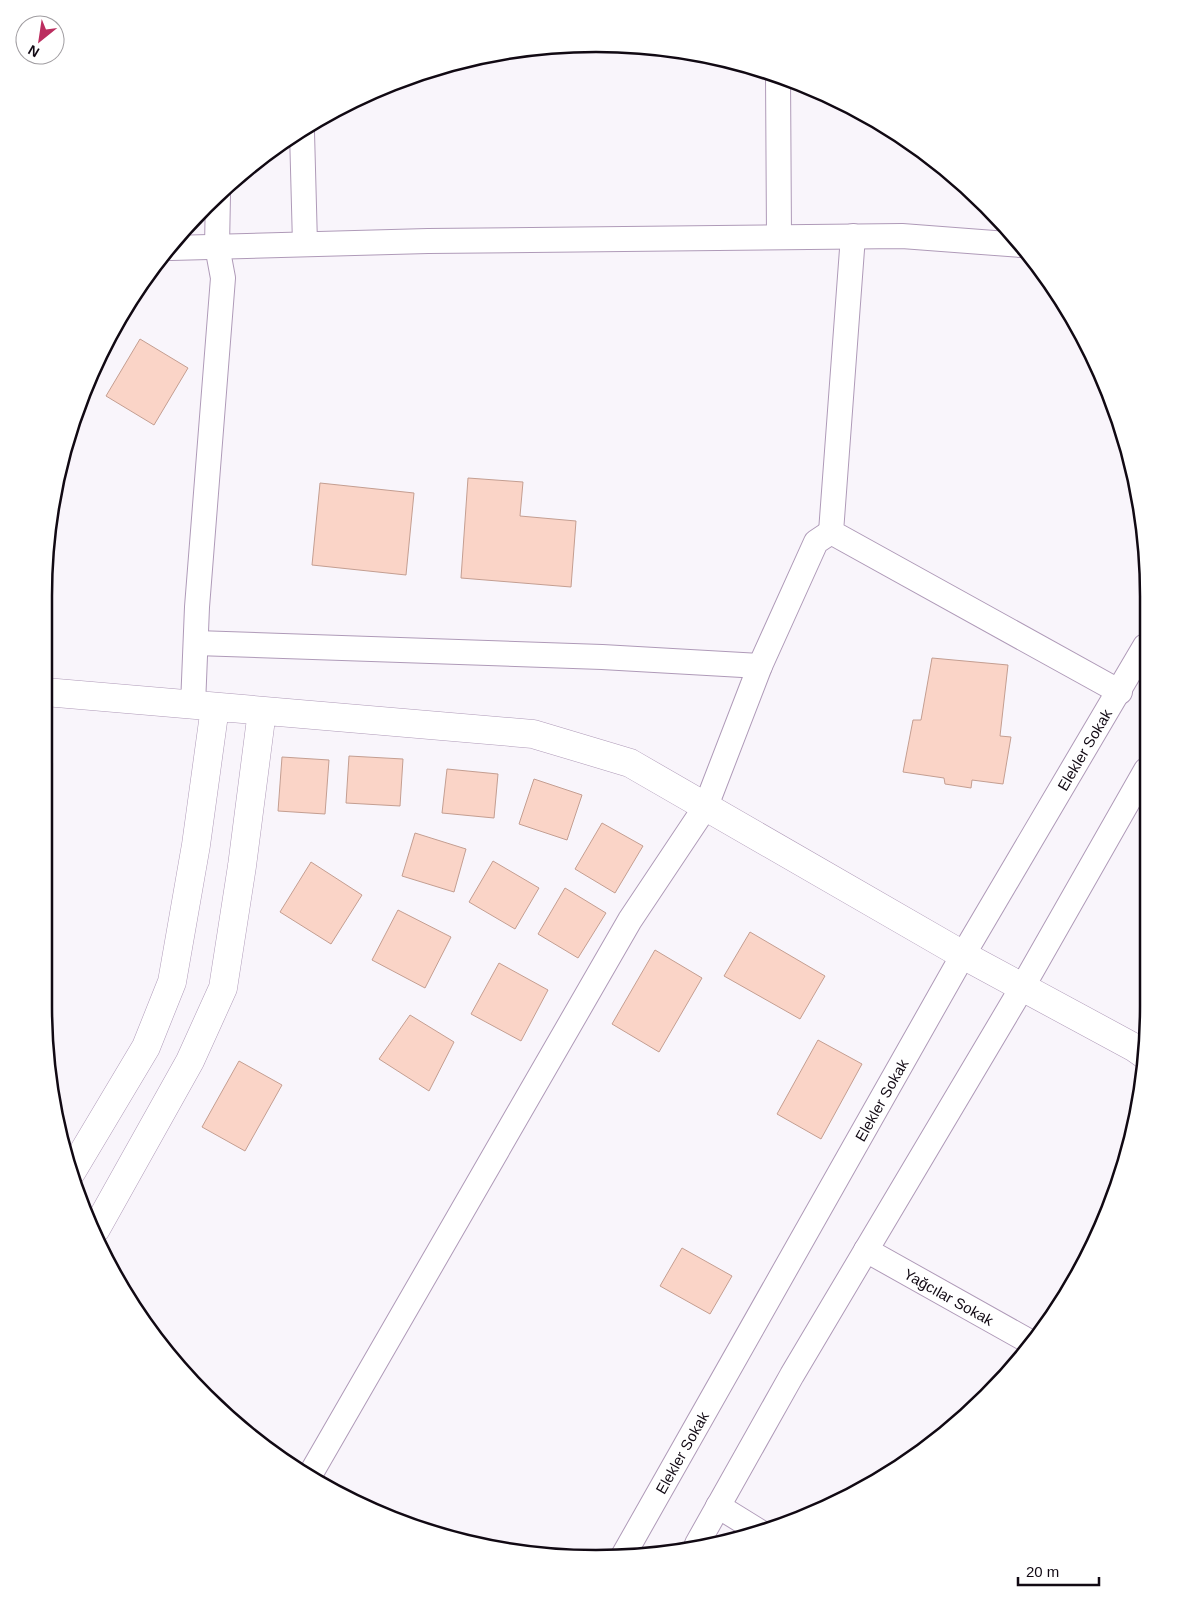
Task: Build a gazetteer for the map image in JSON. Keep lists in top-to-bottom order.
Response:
{
  "streets": {
    "street": ["Elekler Sokak", "Yağcılar Sokak"]
  },
  "scale_bar": "20 m",
  "north": "bottom left"
}
